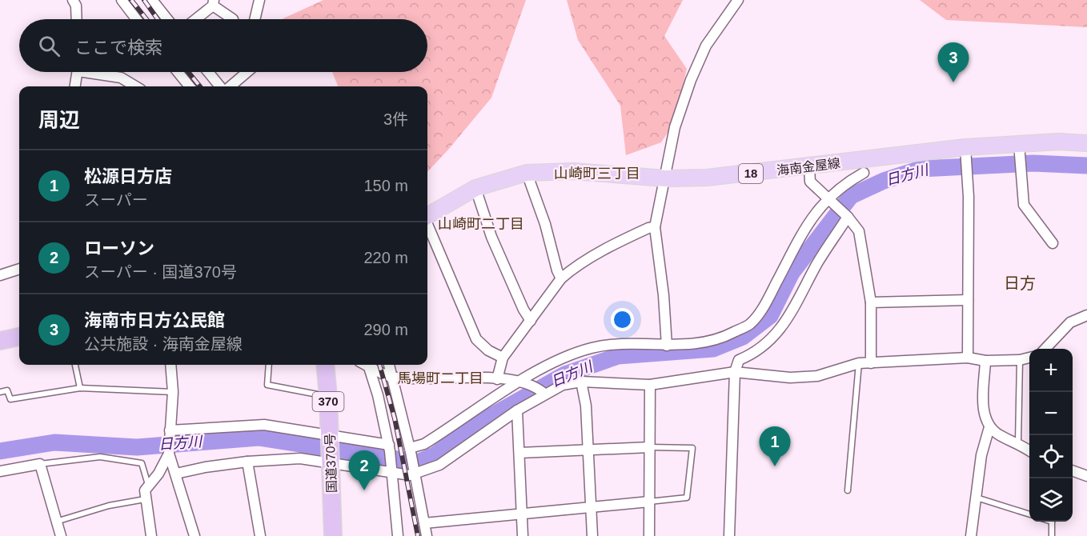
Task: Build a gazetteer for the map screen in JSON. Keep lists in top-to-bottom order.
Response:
{
  "streets": {
    "highway": ["370", "国道370号"],
    "main road": ["海南金屋線", "18"]
  },
  "districts": [
    "山崎町三丁目",
    "山崎町二丁目",
    "日方",
    "馬場町二丁目"
  ],
  "water": ["日方川"],
  "page": {
    "search": "ここで検索",
    "pins": ["3", "1", "2"],
    "heading": ["周辺", "3件"],
    "list": [
      {
        "mark": "1",
        "name": "松源日方店",
        "note": "スーパー",
        "value": "150 m"
      },
      {
        "mark": "2",
        "name": "ローソン",
        "note": "スーパー · 国道370号",
        "value": "220 m"
      },
      {
        "mark": "3",
        "name": "海南市日方公民館",
        "note": "公共施設 · 海南金屋線",
        "value": "290 m"
      }
    ],
    "map_buttons": ["+", "−"]
  }
}
